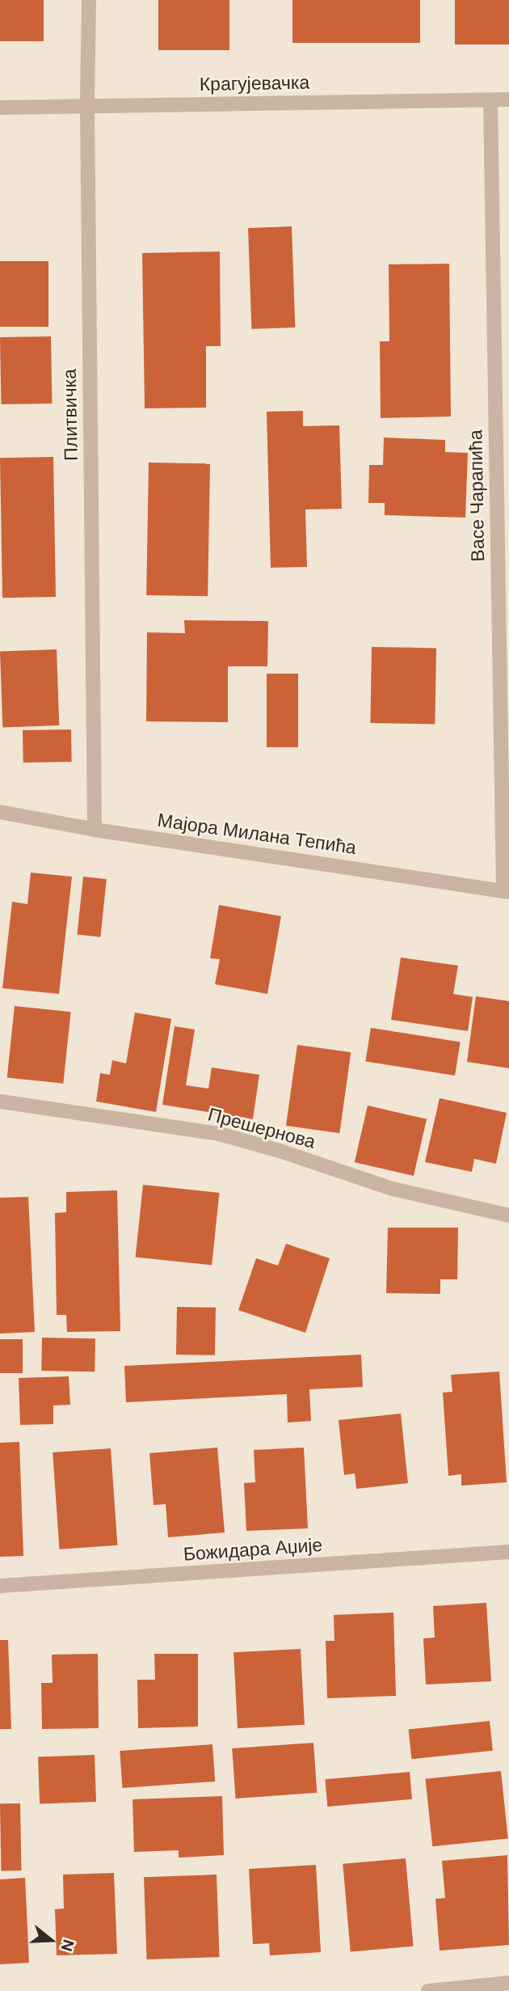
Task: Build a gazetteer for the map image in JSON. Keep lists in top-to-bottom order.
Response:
{
  "streets": {
    "street": [
      "Крагујевачка",
      "Плитвичка",
      "Васе Чарапића",
      "Мајора Милана Тепића",
      "Прешернова",
      "Божидара Аџије"
    ]
  },
  "crossings": [
    ["Крагујевачка", "Плитвичка"],
    ["Крагујевачка", "Васе Чарапића"],
    ["Плитвичка", "Мајора Милана Тепића"],
    ["Васе Чарапића", "Мајора Милана Тепића"]
  ],
  "north": "right"
}
